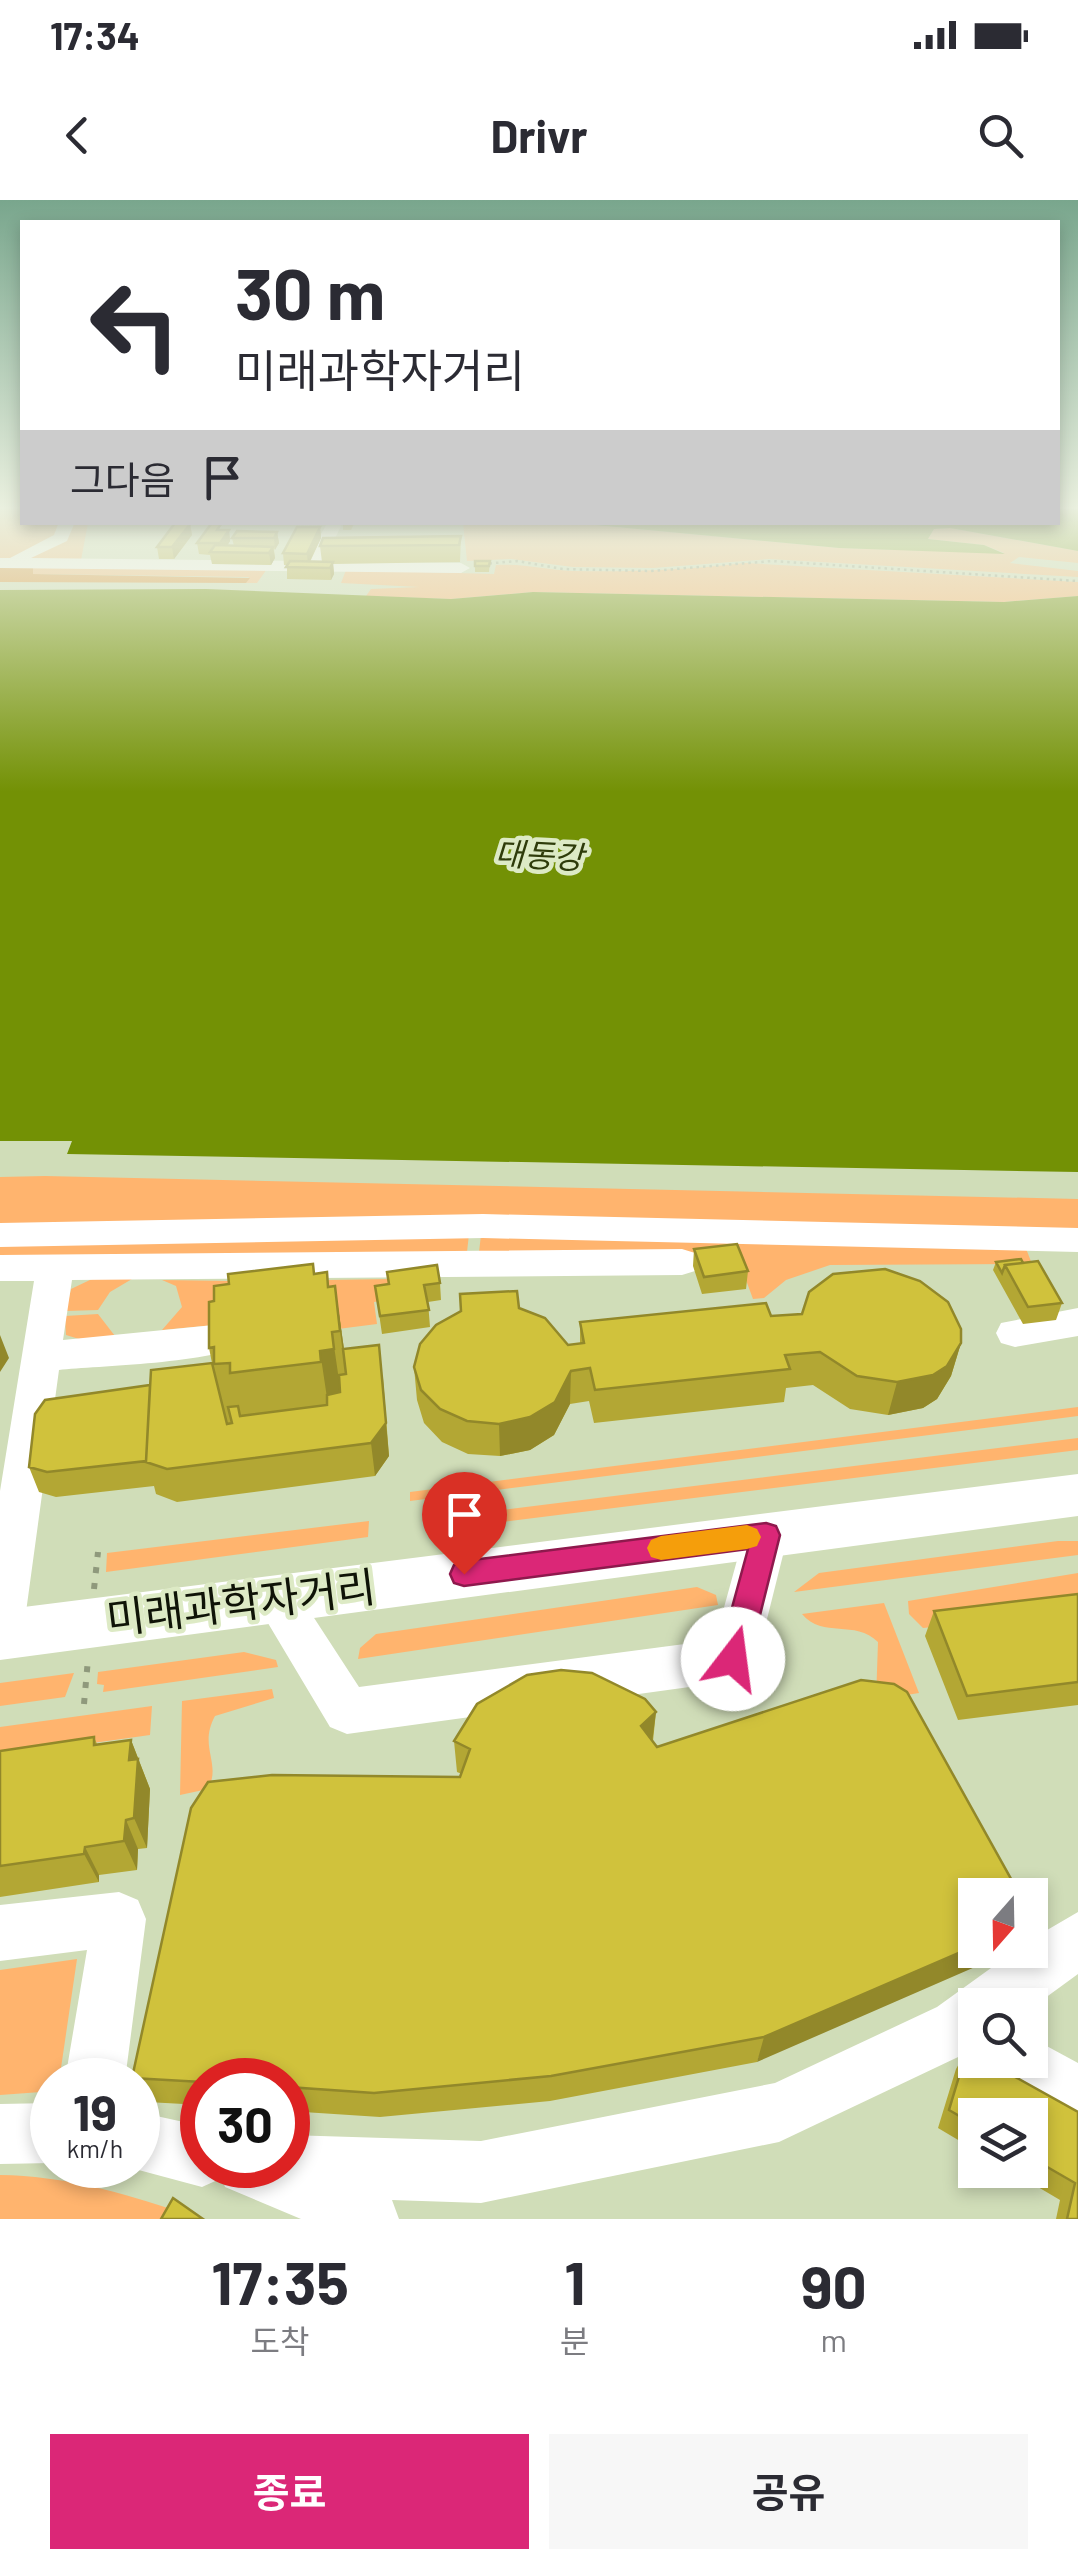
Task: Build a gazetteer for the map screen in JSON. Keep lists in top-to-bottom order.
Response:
{
  "streets": {
    "main road": ["미래과학자거리"]
  },
  "water": ["대동강"],
  "north": "bottom",
  "page": {
    "status": "17:34",
    "header": "Drivr",
    "turn": ["30 m", "미래과학자거리"],
    "then": "그다음",
    "speed": "19 km/h",
    "limit": "30",
    "eta": [
      "17:35",
      "도착",
      "1",
      "분",
      "90",
      "m"
    ],
    "buttons": ["종료", "공유"]
  }
}
